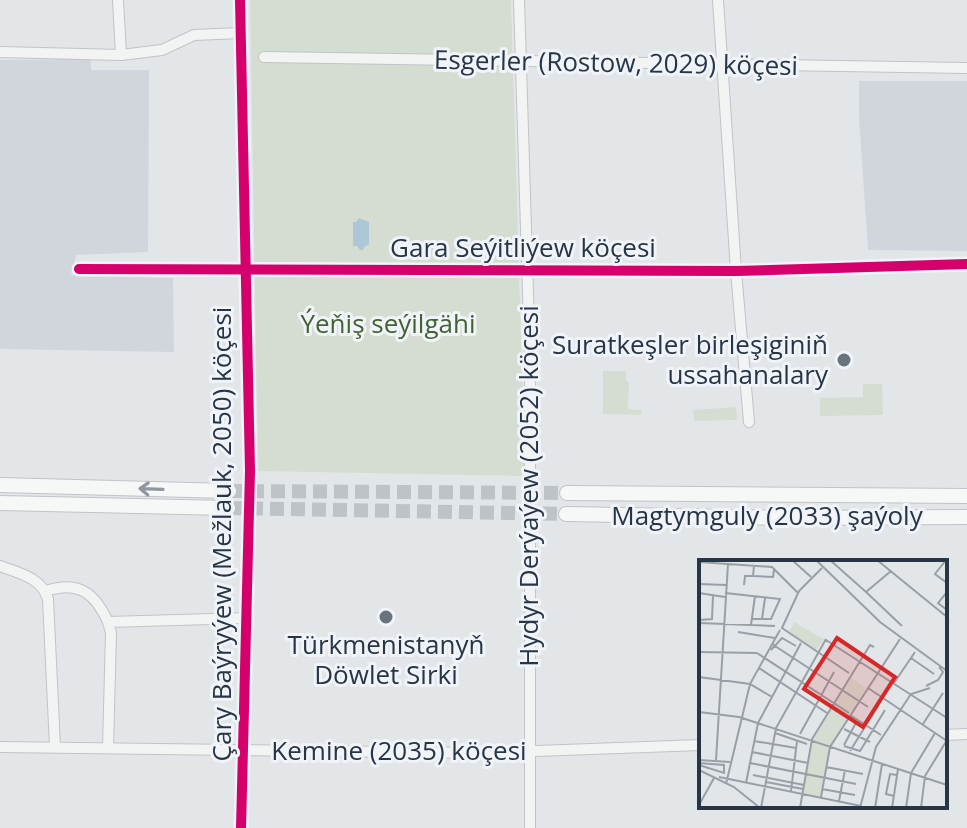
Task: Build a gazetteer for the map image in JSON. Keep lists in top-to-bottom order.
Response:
{
  "streets": {
    "main road": ["Magtymguly (2033) şaýoly"],
    "street": [
      "Esgerler (Rostow, 2029) köçesi",
      "Gara Seýitliýew köçesi",
      "Hydyr Derýaýew (2052) köçesi",
      "Çary Baýryýew (Mežlauk, 2050) köçesi",
      "Kemine (2035) köçesi"
    ]
  },
  "crossings": [
    ["Esgerler (Rostow, 2029) köçesi", "Hydyr Derýaýew (2052) köçesi"],
    ["Gara Seýitliýew köçesi", "Hydyr Derýaýew (2052) köçesi"],
    ["Gara Seýitliýew köçesi", "Çary Baýryýew (Mežlauk, 2050) köçesi"],
    ["Hydyr Derýaýew (2052) köçesi", "Kemine (2035) köçesi"],
    ["Çary Baýryýew (Mežlauk, 2050) köçesi", "Kemine (2035) köçesi"]
  ],
  "parks": ["Ýeňiş seýilgähi"],
  "places": ["Suratkeşler birleşiginiň ussahanalary", "Türkmenistanyň Döwlet Sirki"]
}
